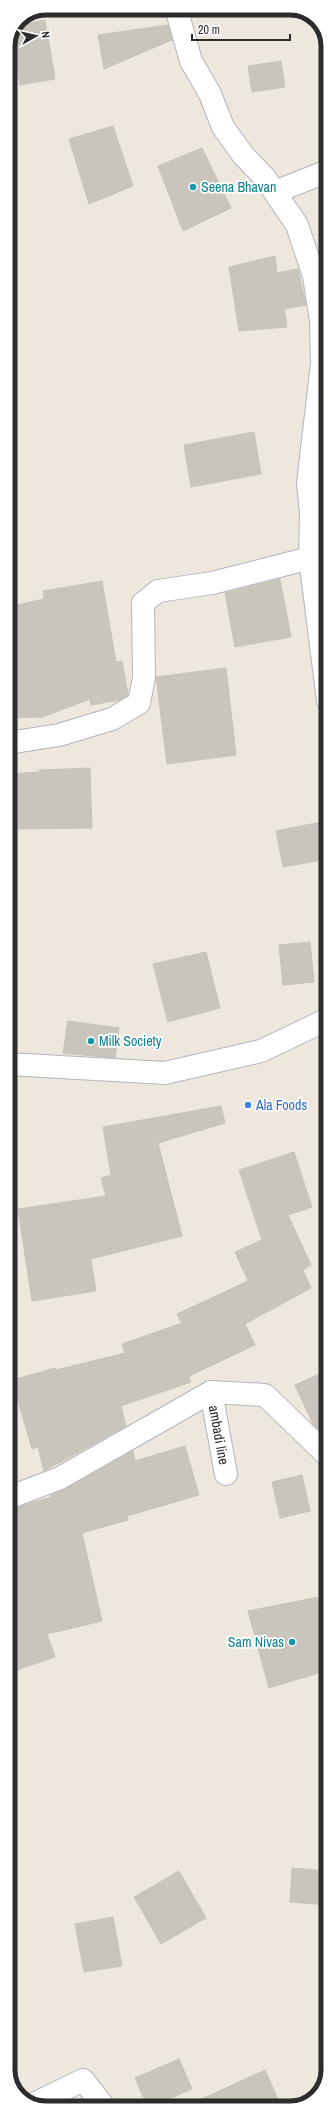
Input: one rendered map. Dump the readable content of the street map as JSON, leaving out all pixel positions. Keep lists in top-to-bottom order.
{
  "streets": {
    "street": ["ambadi line"]
  },
  "places": [
    "Seena Bhavan",
    "Milk Society",
    "Ala Foods",
    "Sam Nivas"
  ],
  "scale_bar": "20 m",
  "north": "right"
}
